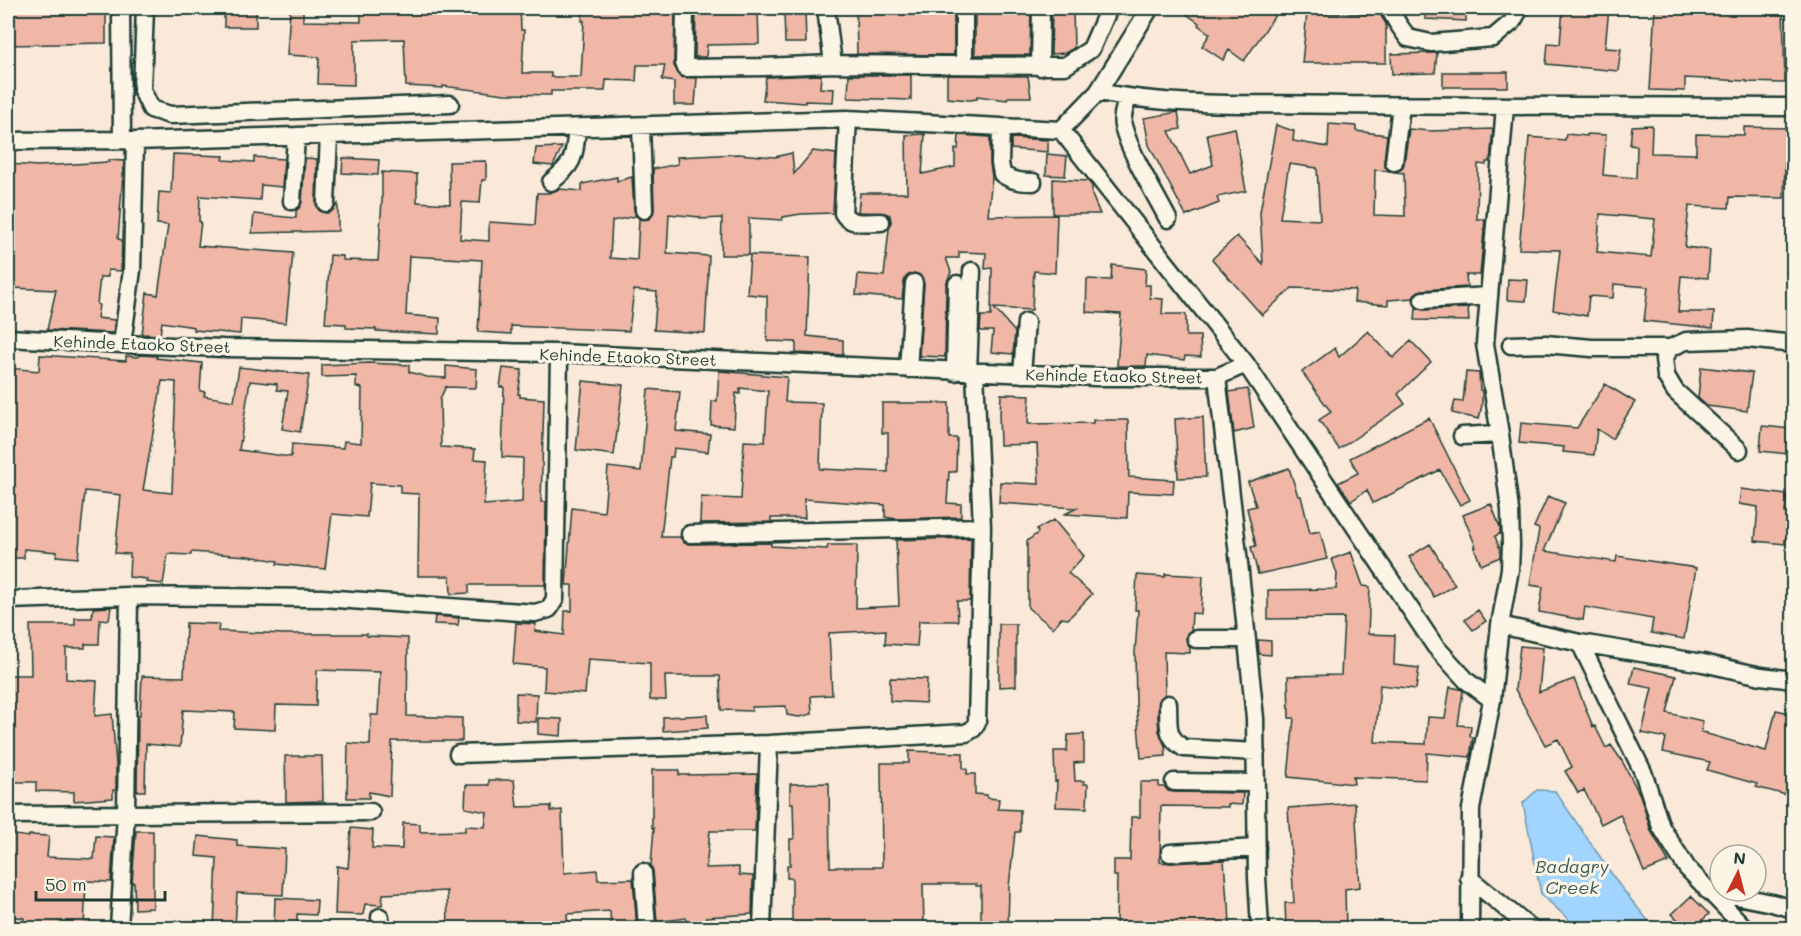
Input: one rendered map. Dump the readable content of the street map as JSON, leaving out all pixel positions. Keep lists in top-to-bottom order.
{
  "streets": {
    "street": ["Kehinde Etaoko Street"]
  },
  "water": ["Badagry Creek"],
  "scale_bar": "50 m",
  "north": "top"
}
